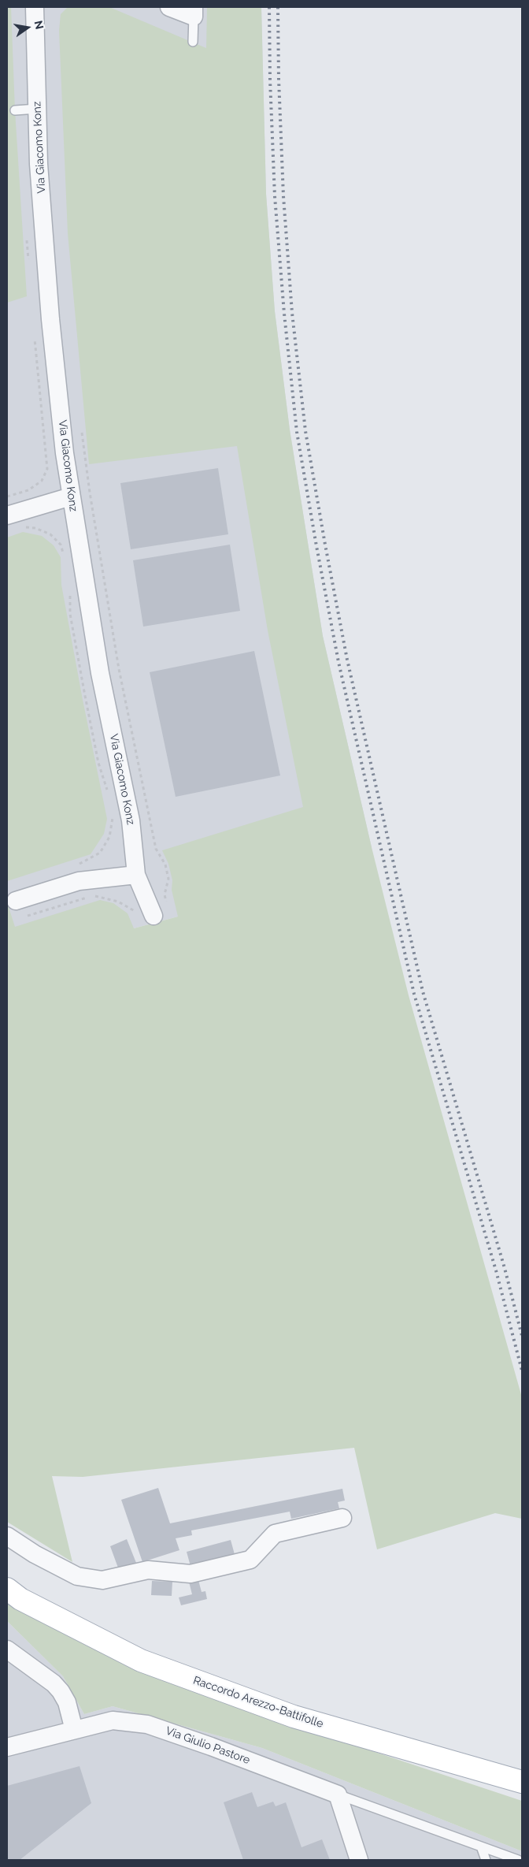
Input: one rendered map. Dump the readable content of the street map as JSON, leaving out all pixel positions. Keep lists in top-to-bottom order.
{
  "streets": {
    "main road": ["Raccordo Arezzo-Battifolle"],
    "street": ["Via Giacomo Konz", "Via Giulio Pastore"]
  },
  "north": "right"
}
